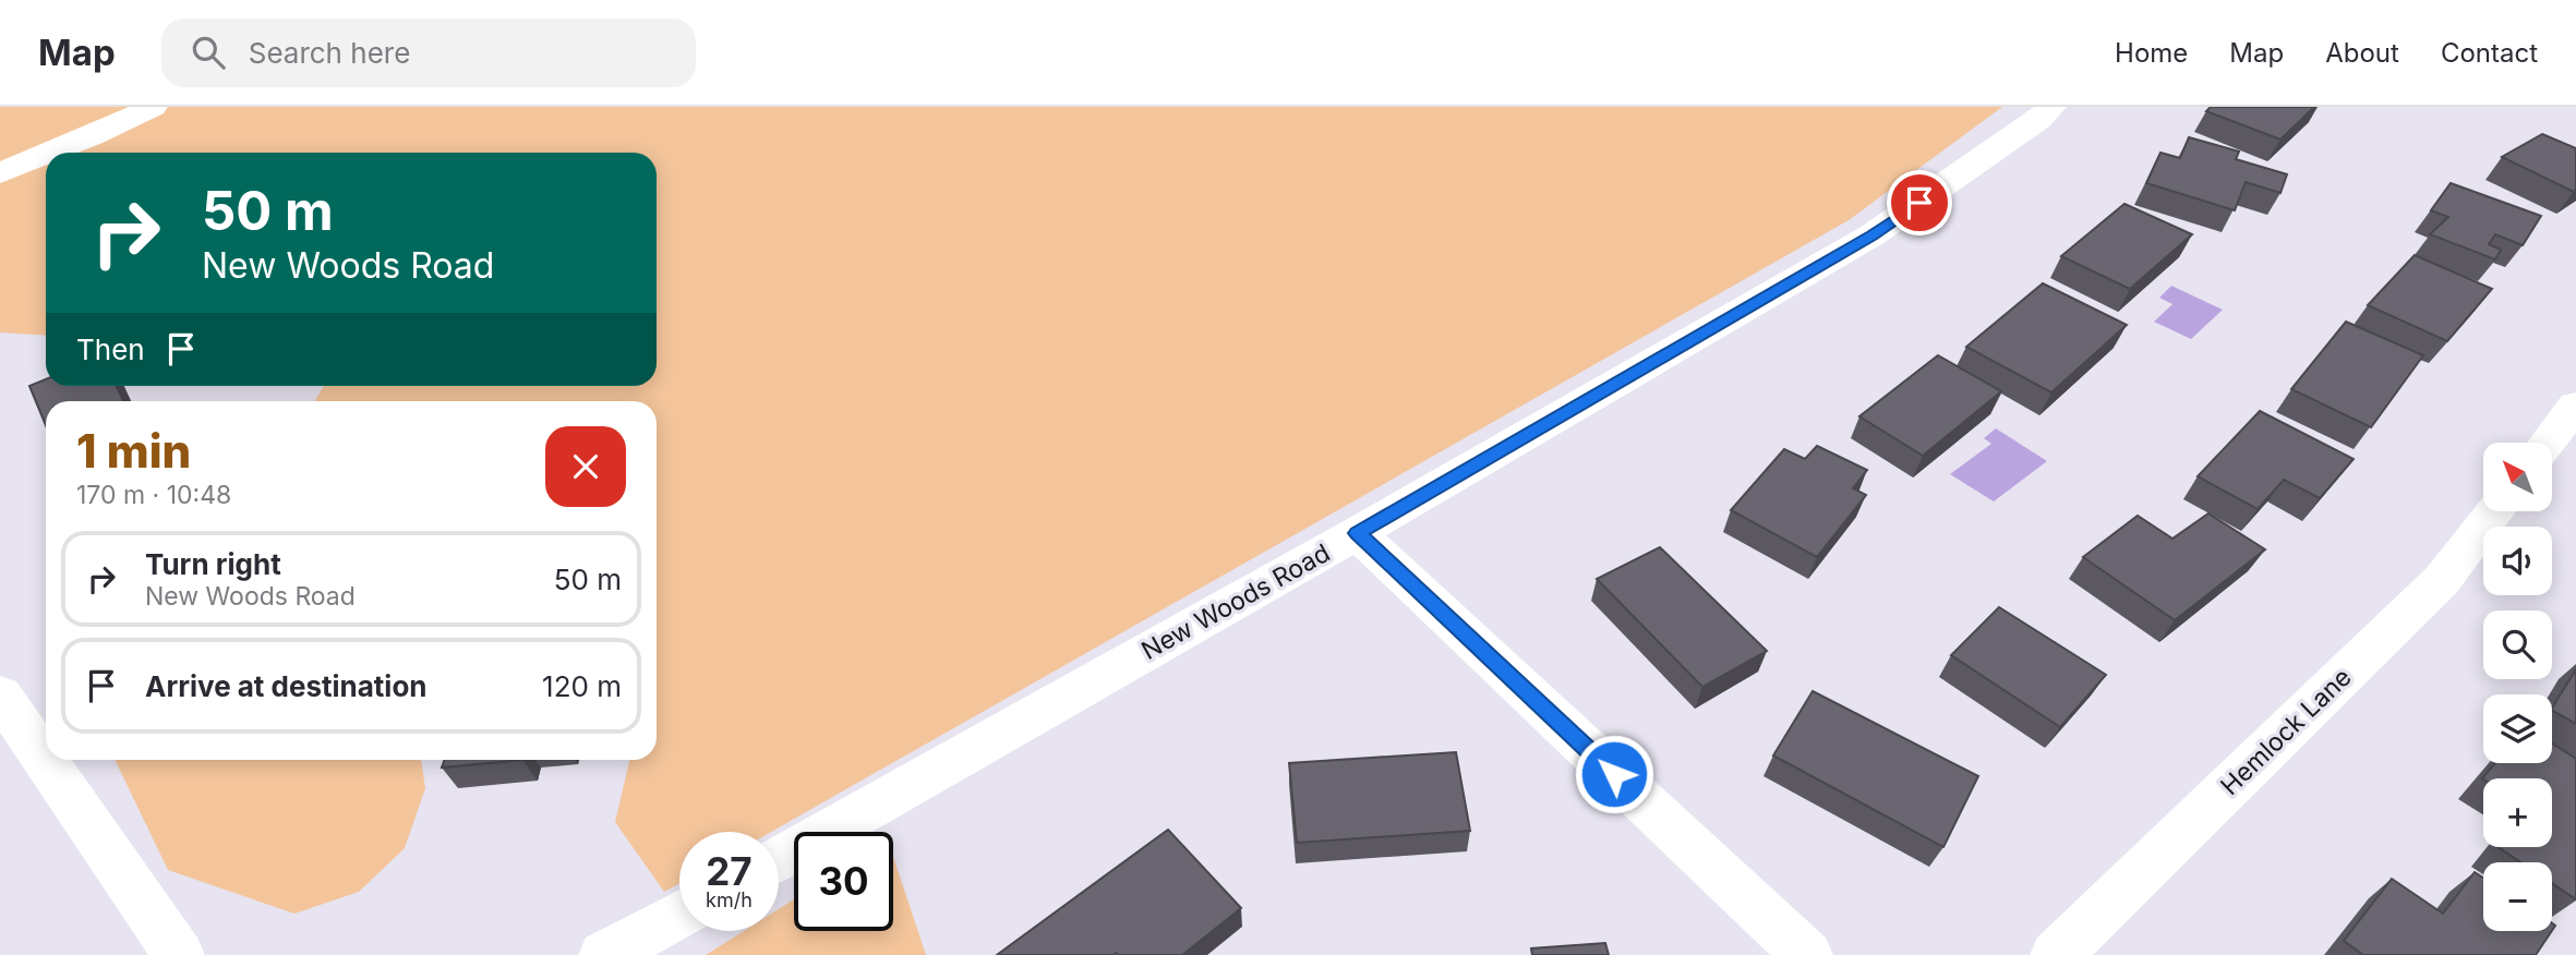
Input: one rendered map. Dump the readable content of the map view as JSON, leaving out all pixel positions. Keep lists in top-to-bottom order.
{
  "streets": {
    "street": ["New Woods Road", "Hemlock Lane"]
  },
  "north": "top left",
  "page": {
    "header": "Map",
    "search": "Search here",
    "nav": [
      "Home",
      "Map",
      "About",
      "Contact"
    ],
    "turn": ["50 m", "New Woods Road"],
    "then": "Then",
    "heading": ["1 min", "170 m · 10:48"],
    "map_buttons": ["+", "−"],
    "list": [
      {
        "name": "Turn right",
        "note": "New Woods Road",
        "value": "50 m"
      },
      {
        "name": "Arrive at destination",
        "value": "120 m"
      }
    ],
    "speed": "27 km/h",
    "limit": "30"
  }
}
